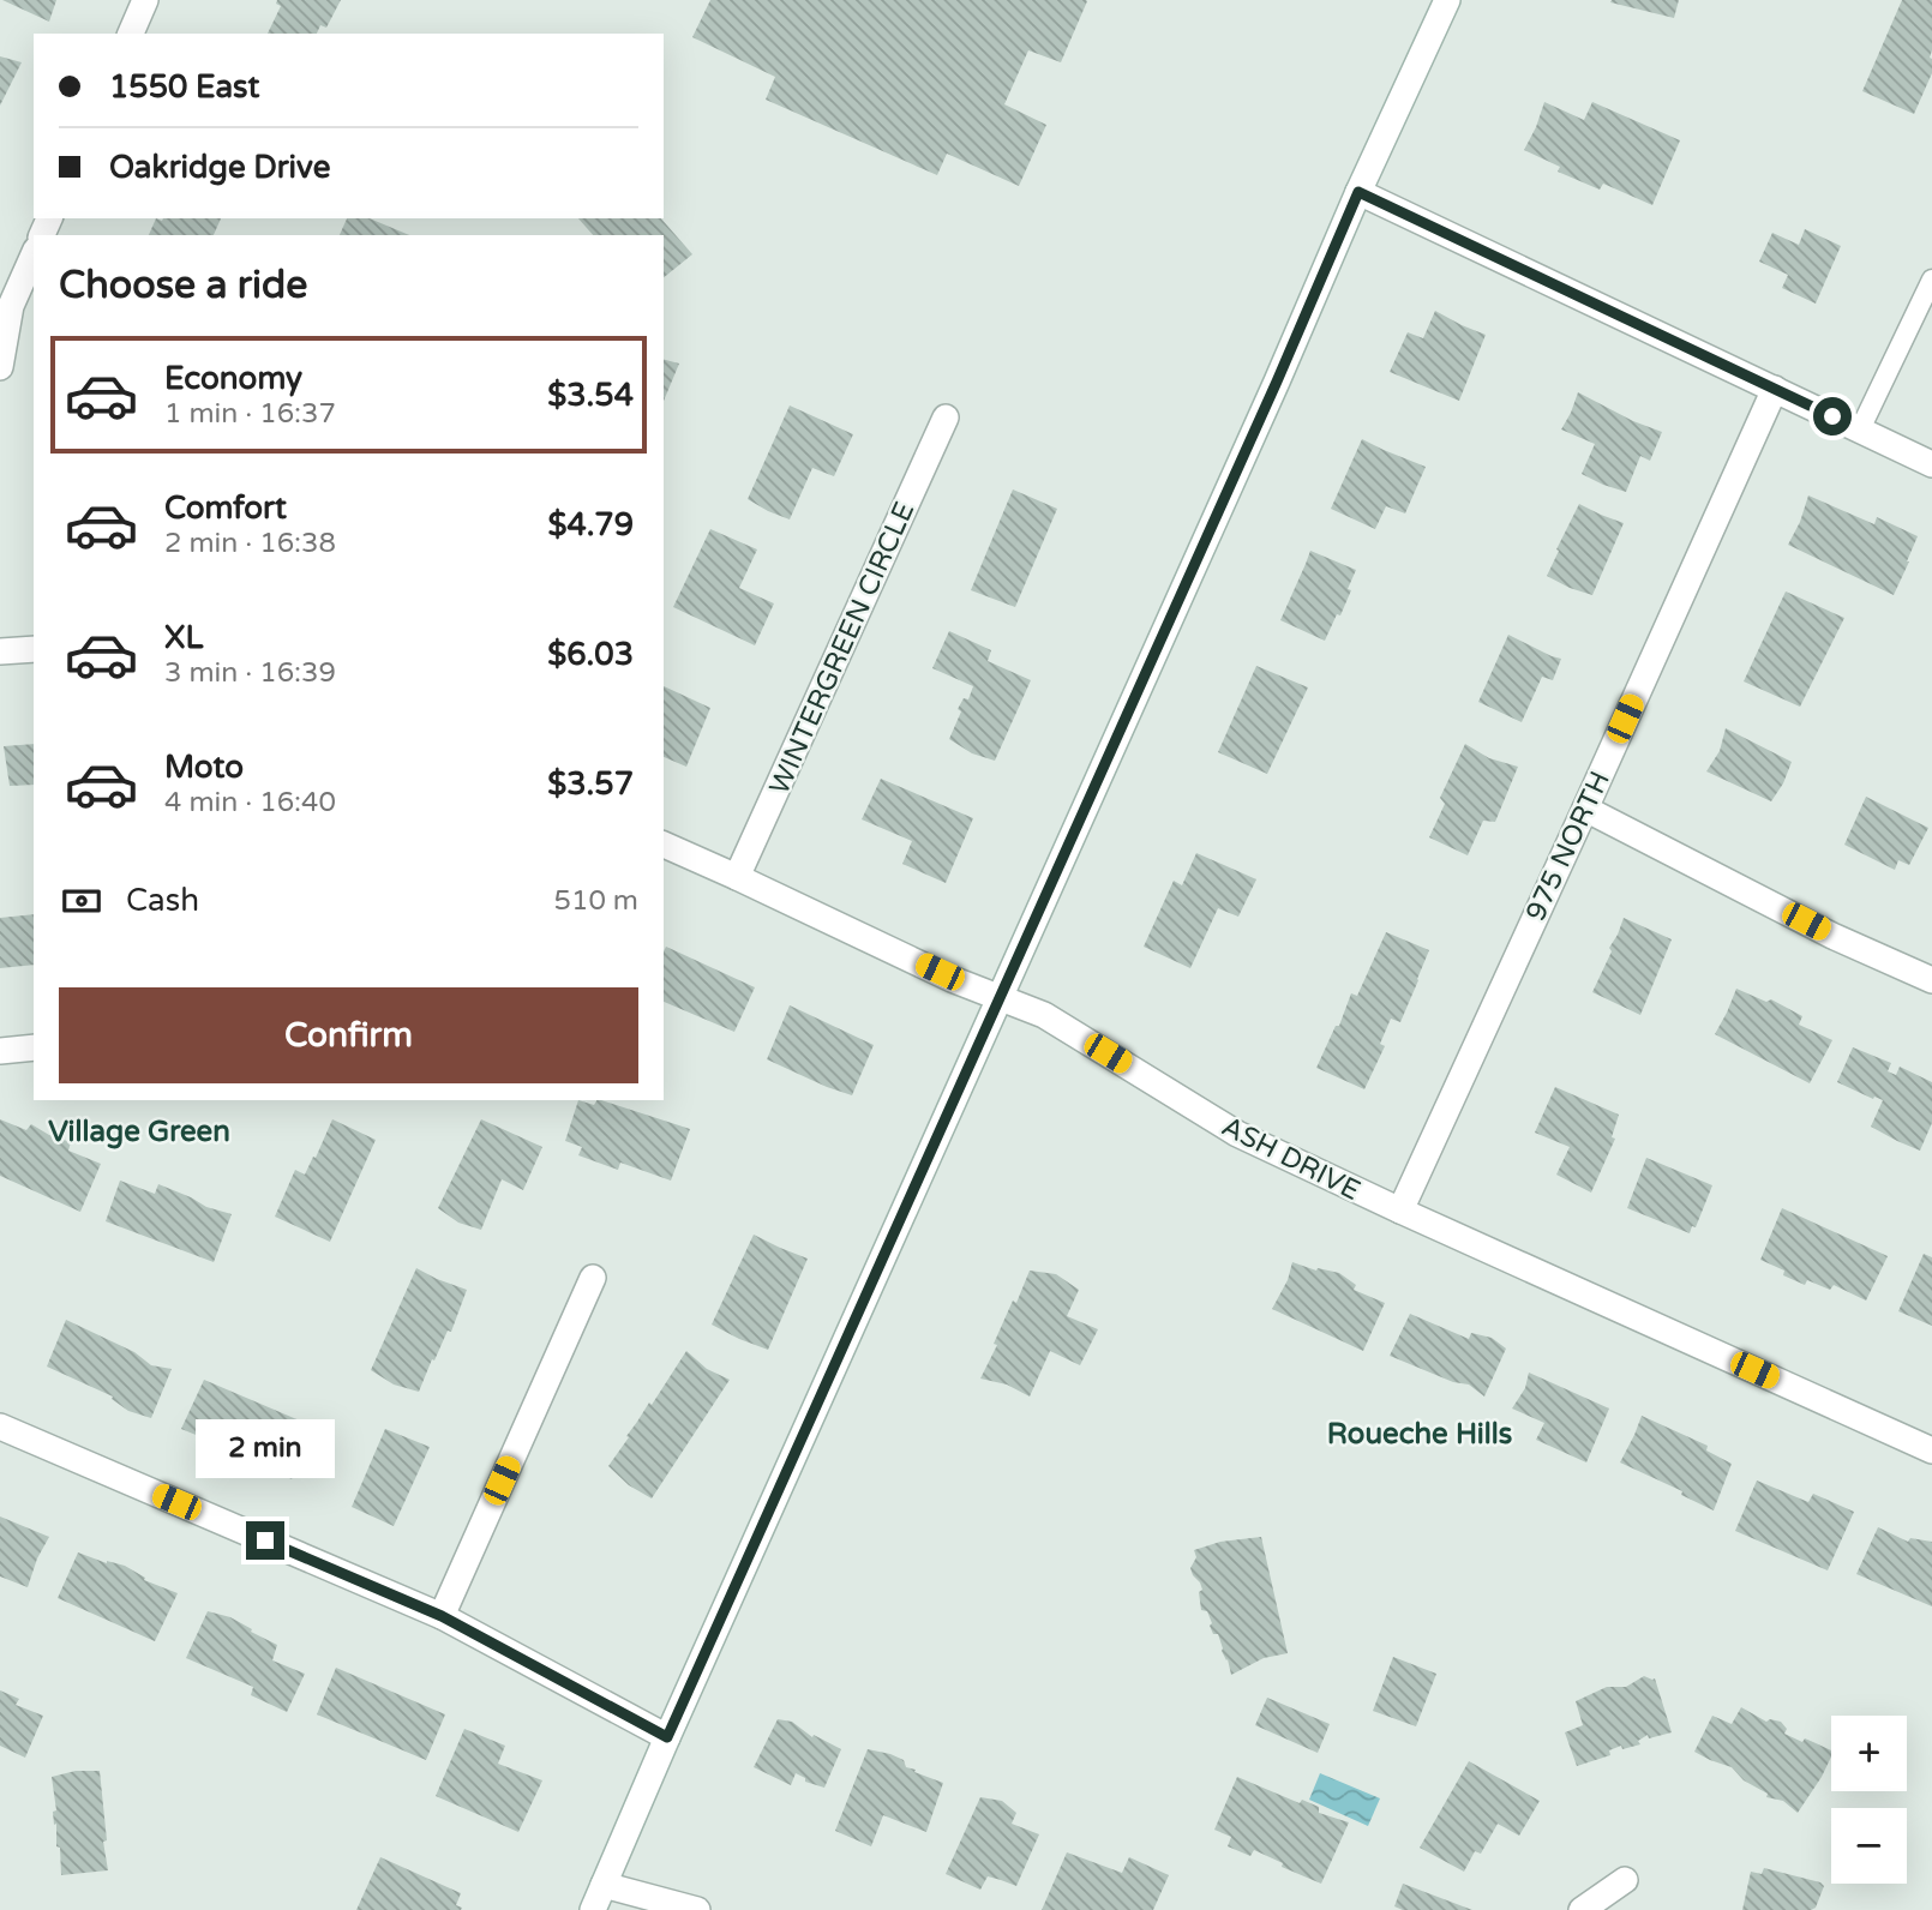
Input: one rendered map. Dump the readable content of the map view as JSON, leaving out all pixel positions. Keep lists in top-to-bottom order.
{
  "streets": {
    "street": ["WINTERGREEN CIRCLE", "975 NORTH", "ASH DRIVE"]
  },
  "crossings": [
    ["WINTERGREEN CIRCLE", "ASH DRIVE"],
    ["975 NORTH", "ASH DRIVE"]
  ],
  "districts": ["Village Green", "Roueche Hills"],
  "page": {
    "banner": ["1550 East", "Oakridge Drive"],
    "heading": "Choose a ride",
    "list": [
      {
        "name": "Economy",
        "note": "1 min · 16:37",
        "value": "$3.54"
      },
      {
        "name": "Comfort",
        "note": "2 min · 16:38",
        "value": "$4.79"
      },
      {
        "name": "XL",
        "note": "3 min · 16:39",
        "value": "$6.03"
      },
      {
        "name": "Moto",
        "note": "4 min · 16:40",
        "value": "$3.57"
      }
    ],
    "pay": ["Cash", "510 m"],
    "buttons": "Confirm",
    "bubble": "2 min",
    "map_buttons": ["+", "−"]
  }
}
